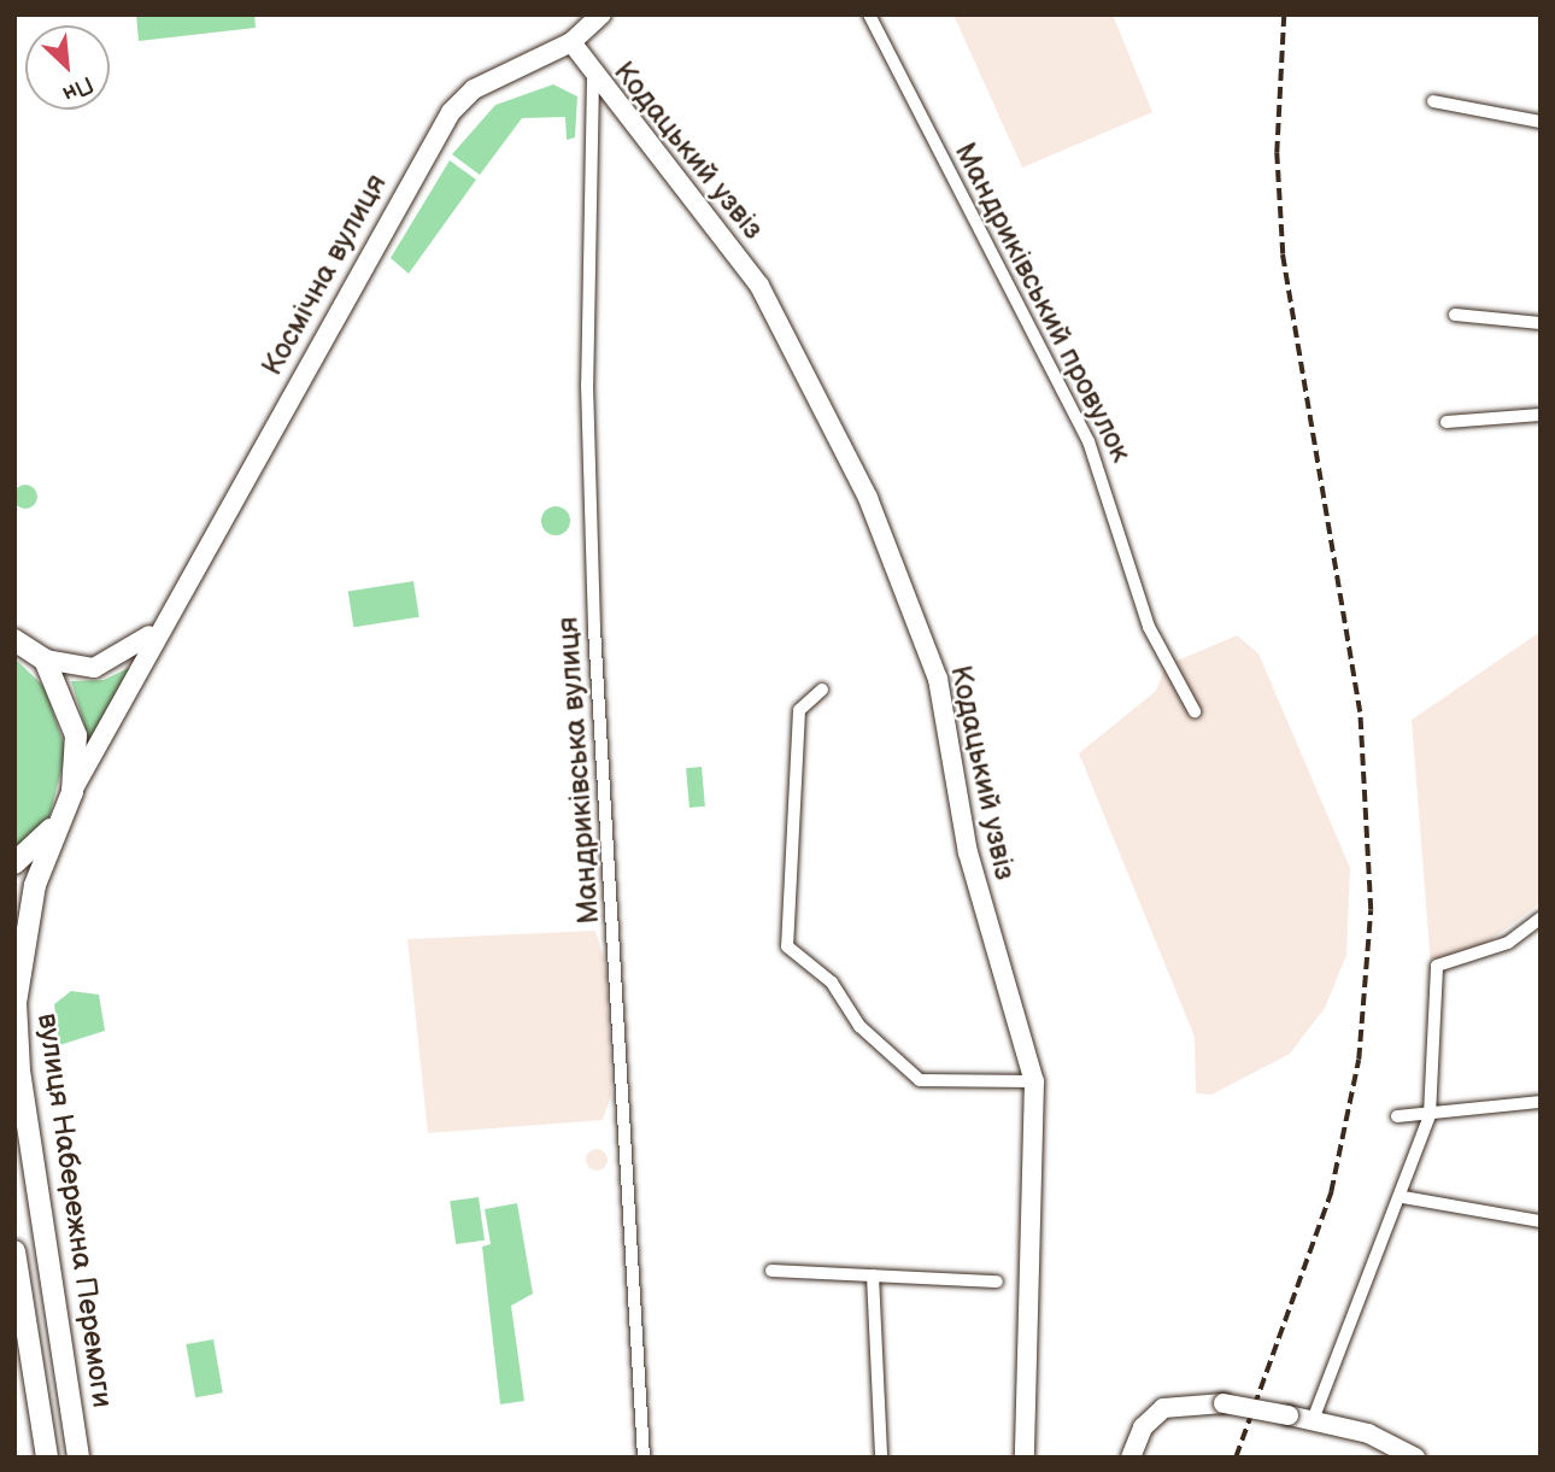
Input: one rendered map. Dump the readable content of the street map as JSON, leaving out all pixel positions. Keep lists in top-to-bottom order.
{
  "streets": {
    "main road": ["вулиця Набережна Перемоги"],
    "street": [
      "Кодацький узвіз",
      "Космічна вулиця",
      "Мандриківський провулок",
      "Мандриківська вулиця"
    ]
  },
  "crossings": [
    ["Кодацький узвіз", "Космічна вулиця"],
    ["Кодацький узвіз", "Мандриківська вулиця"],
    ["Космічна вулиця", "вулиця Набережна Перемоги"]
  ],
  "north": "bottom right"
}
